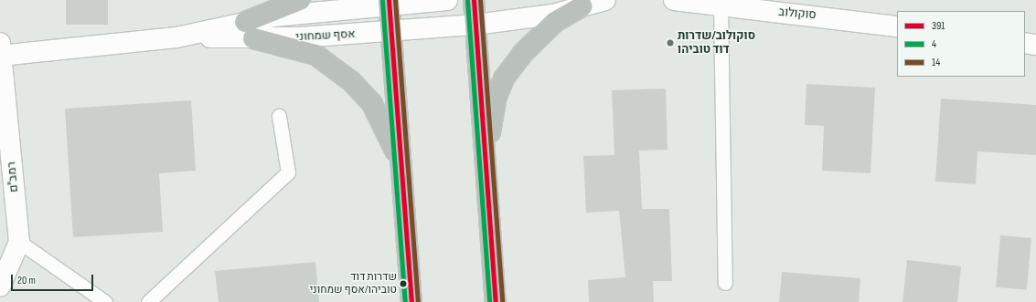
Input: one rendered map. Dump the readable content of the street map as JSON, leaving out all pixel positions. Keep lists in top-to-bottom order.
{
  "streets": {
    "street": ["סוקולוב", "אסף שמחוני", "רמב\"ם"]
  },
  "crossings": [
    ["אסף שמחוני", "רמב\"ם"]
  ],
  "places": ["סוקולוב/שדרות דוד טוביהו", "שדרות דוד טוביהו/אסף שמחוני"],
  "lines": ["transit line 391", "transit line 14", "transit line 4"],
  "legend": ["391", "4", "14"],
  "scale_bar": "20 m"
}
